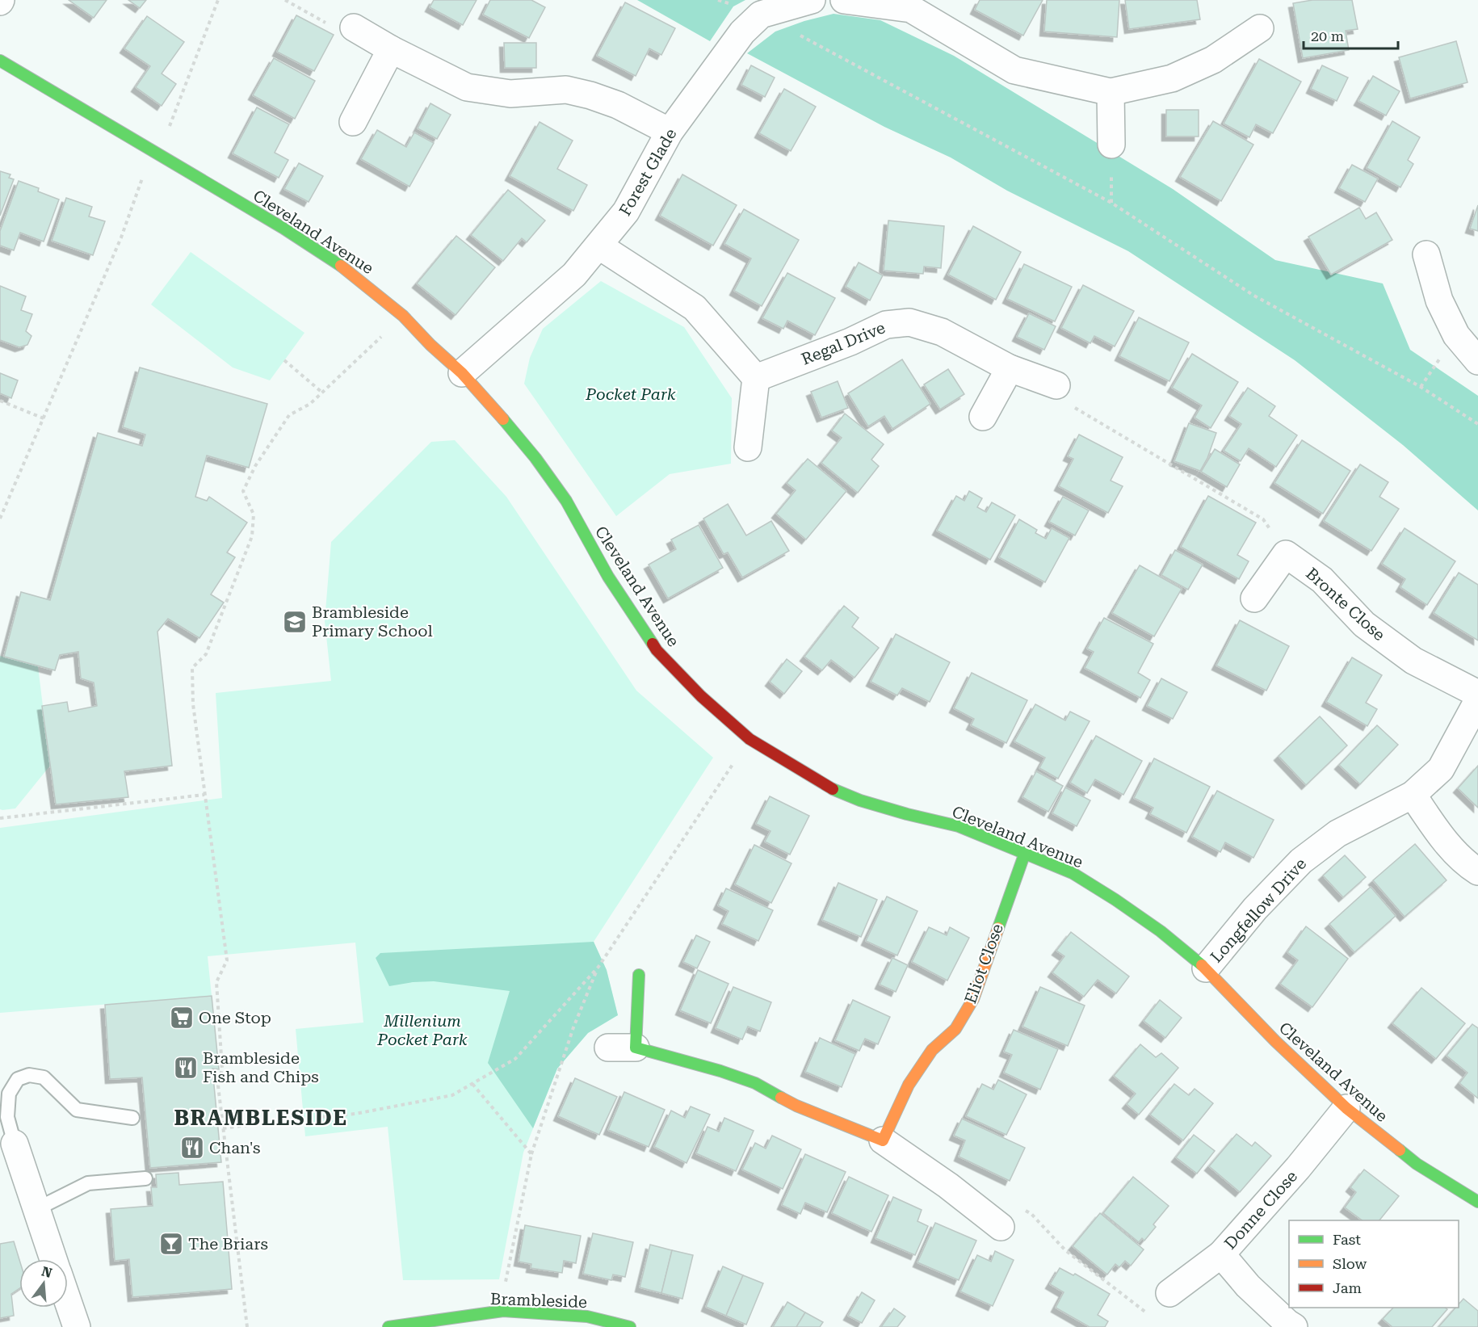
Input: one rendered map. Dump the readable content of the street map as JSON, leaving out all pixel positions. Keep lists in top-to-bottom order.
{
  "streets": {
    "street": [
      "Forest Glade",
      "Cleveland Avenue",
      "Regal Drive",
      "Bronte Close",
      "Longfellow Drive",
      "Eliot Close",
      "Donne Close",
      "Brambleside"
    ]
  },
  "crossings": [
    ["Forest Glade", "Cleveland Avenue"],
    ["Cleveland Avenue", "Longfellow Drive"],
    ["Cleveland Avenue", "Eliot Close"],
    ["Cleveland Avenue", "Donne Close"]
  ],
  "districts": ["BRAMBLESIDE"],
  "parks": ["Pocket Park", "Millenium Pocket Park"],
  "places": {
    "school or university": ["Brambleside Primary School"],
    "supermarket": ["One Stop"],
    "restaurant": ["Brambleside Fish and Chips", "Chan's"],
    "bar": ["The Briars"]
  },
  "legend": ["Fast", "Slow", "Jam"],
  "scale_bar": "20 m",
  "north": "top"
}
